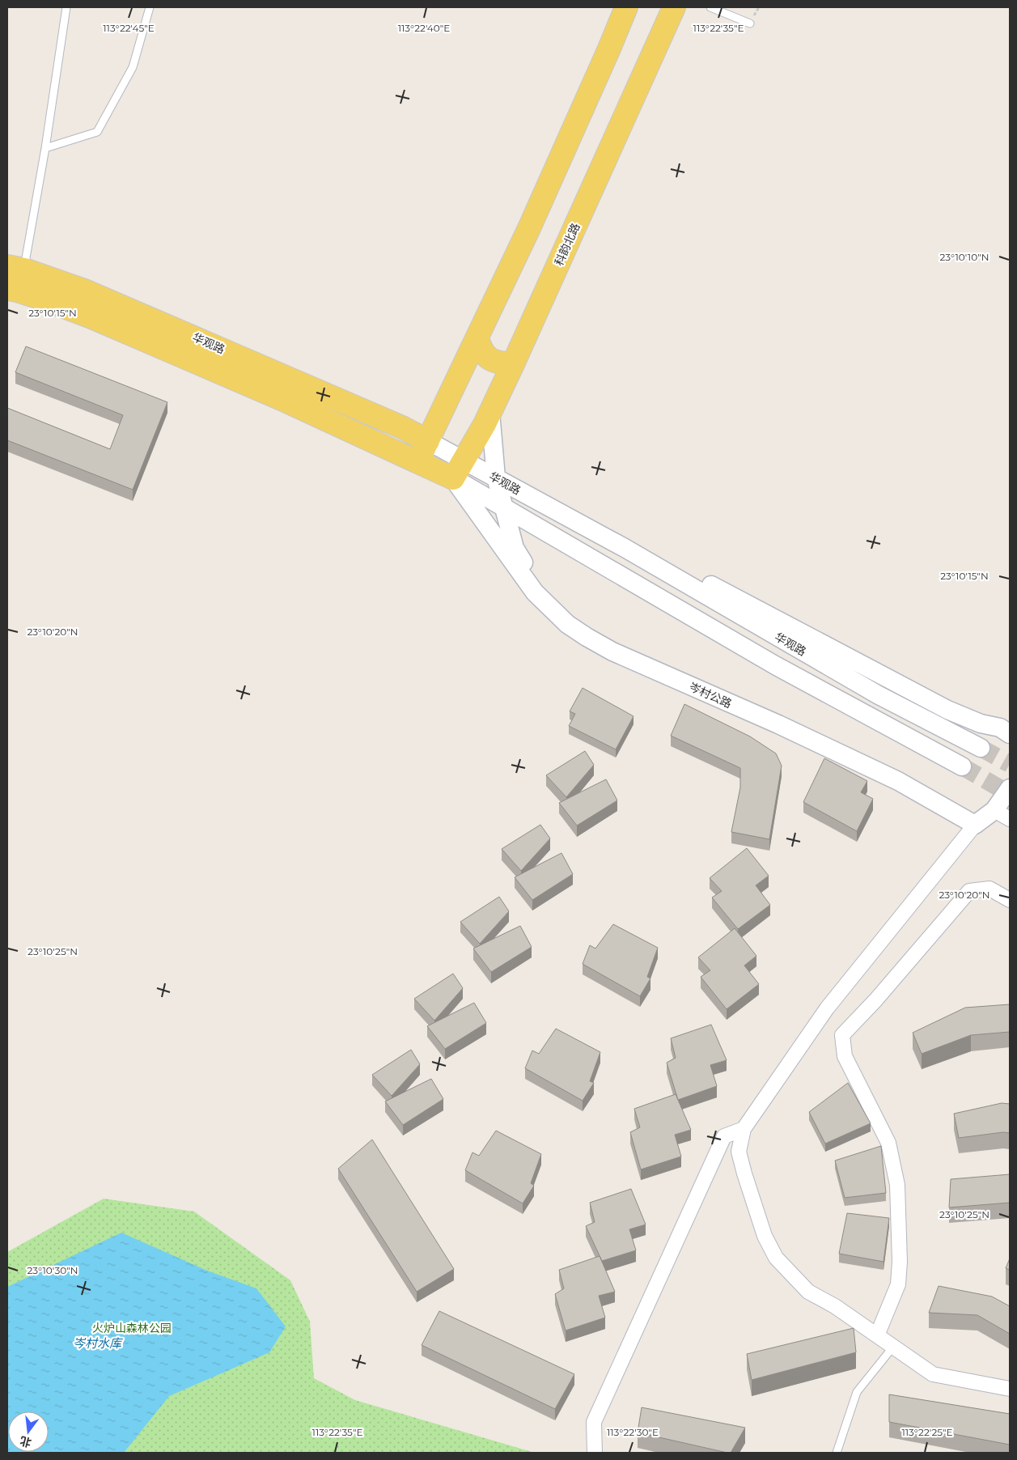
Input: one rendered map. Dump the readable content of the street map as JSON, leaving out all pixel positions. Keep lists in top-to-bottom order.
{
  "streets": {
    "main road": ["科韵北路", "华观路"],
    "street": ["岑村公路"]
  },
  "crossings": [
    ["科韵北路", "华观路"],
    ["科韵北路", "岑村公路"],
    ["华观路", "岑村公路"]
  ],
  "water": ["岑村水库"],
  "parks": ["火炉山森林公园"],
  "north": "bottom",
  "coordinates": [
    "113°22'45\"E",
    "113°22'40\"E",
    "113°22'35\"E",
    "23°10'10\"N",
    "23°10'15\"N",
    "23°10'20\"N",
    "23°10'25\"N",
    "23°10'30\"N",
    "113°22'30\"E",
    "113°22'25\"E"
  ]
}
